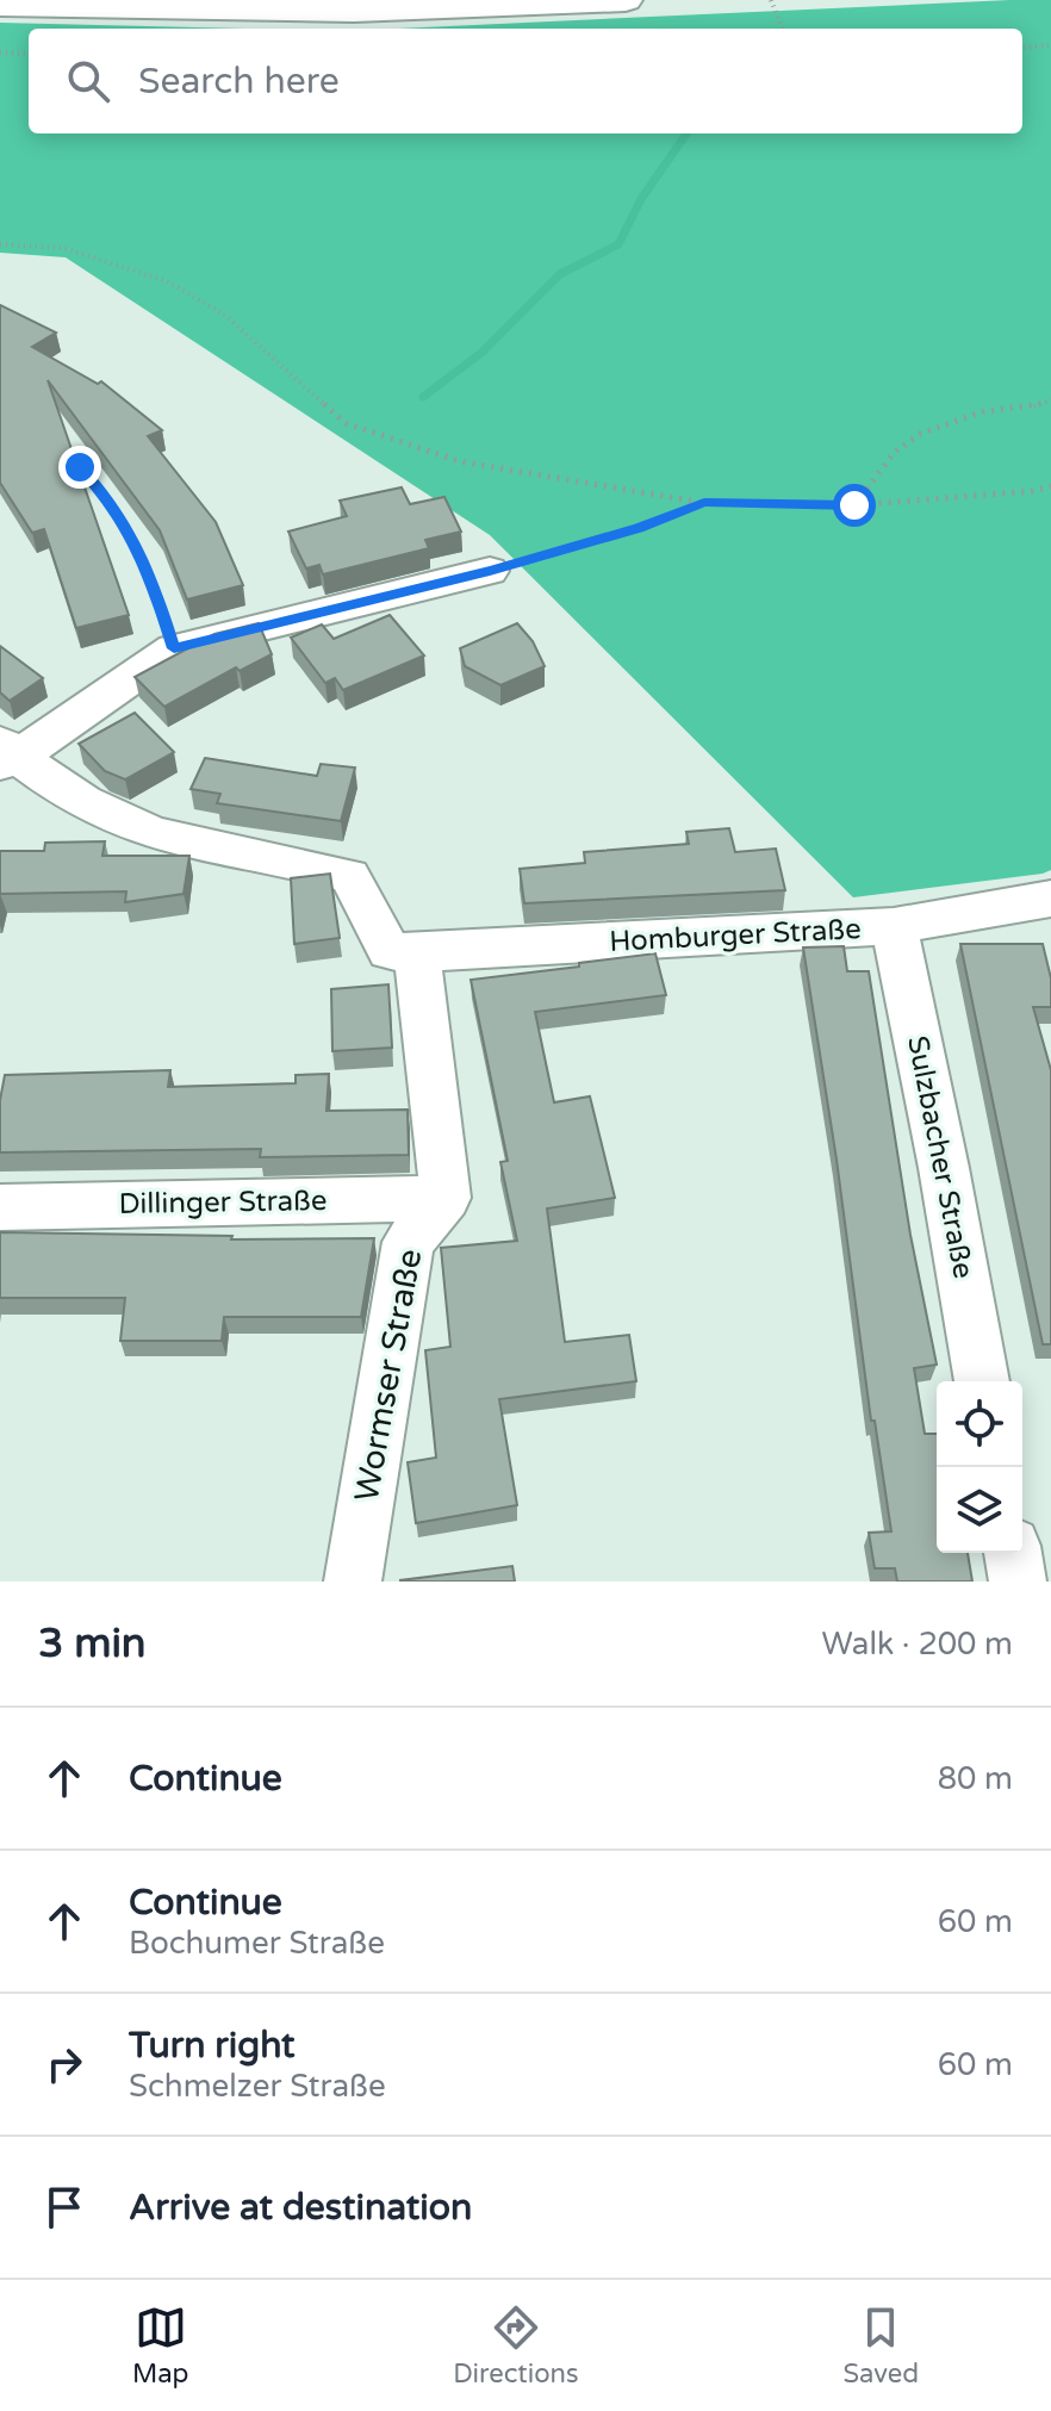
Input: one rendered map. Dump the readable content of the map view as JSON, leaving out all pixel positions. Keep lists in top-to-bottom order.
{
  "streets": {
    "street": [
      "Homburger Straße",
      "Sulzbacher Straße",
      "Dillinger Straße",
      "Wormser Straße"
    ]
  },
  "crossings": [
    ["Homburger Straße", "Sulzbacher Straße"],
    ["Dillinger Straße", "Wormser Straße"]
  ],
  "page": {
    "search": "Search here",
    "heading": ["3 min", "Walk · 200 m"],
    "list": [
      ["Continue", "80 m"],
      ["Continue", "Bochumer Straße", "60 m"],
      ["Turn right", "Schmelzer Straße", "60 m"],
      "Arrive at destination"
    ],
    "nav": ["Map", "Directions", "Saved"]
  }
}
